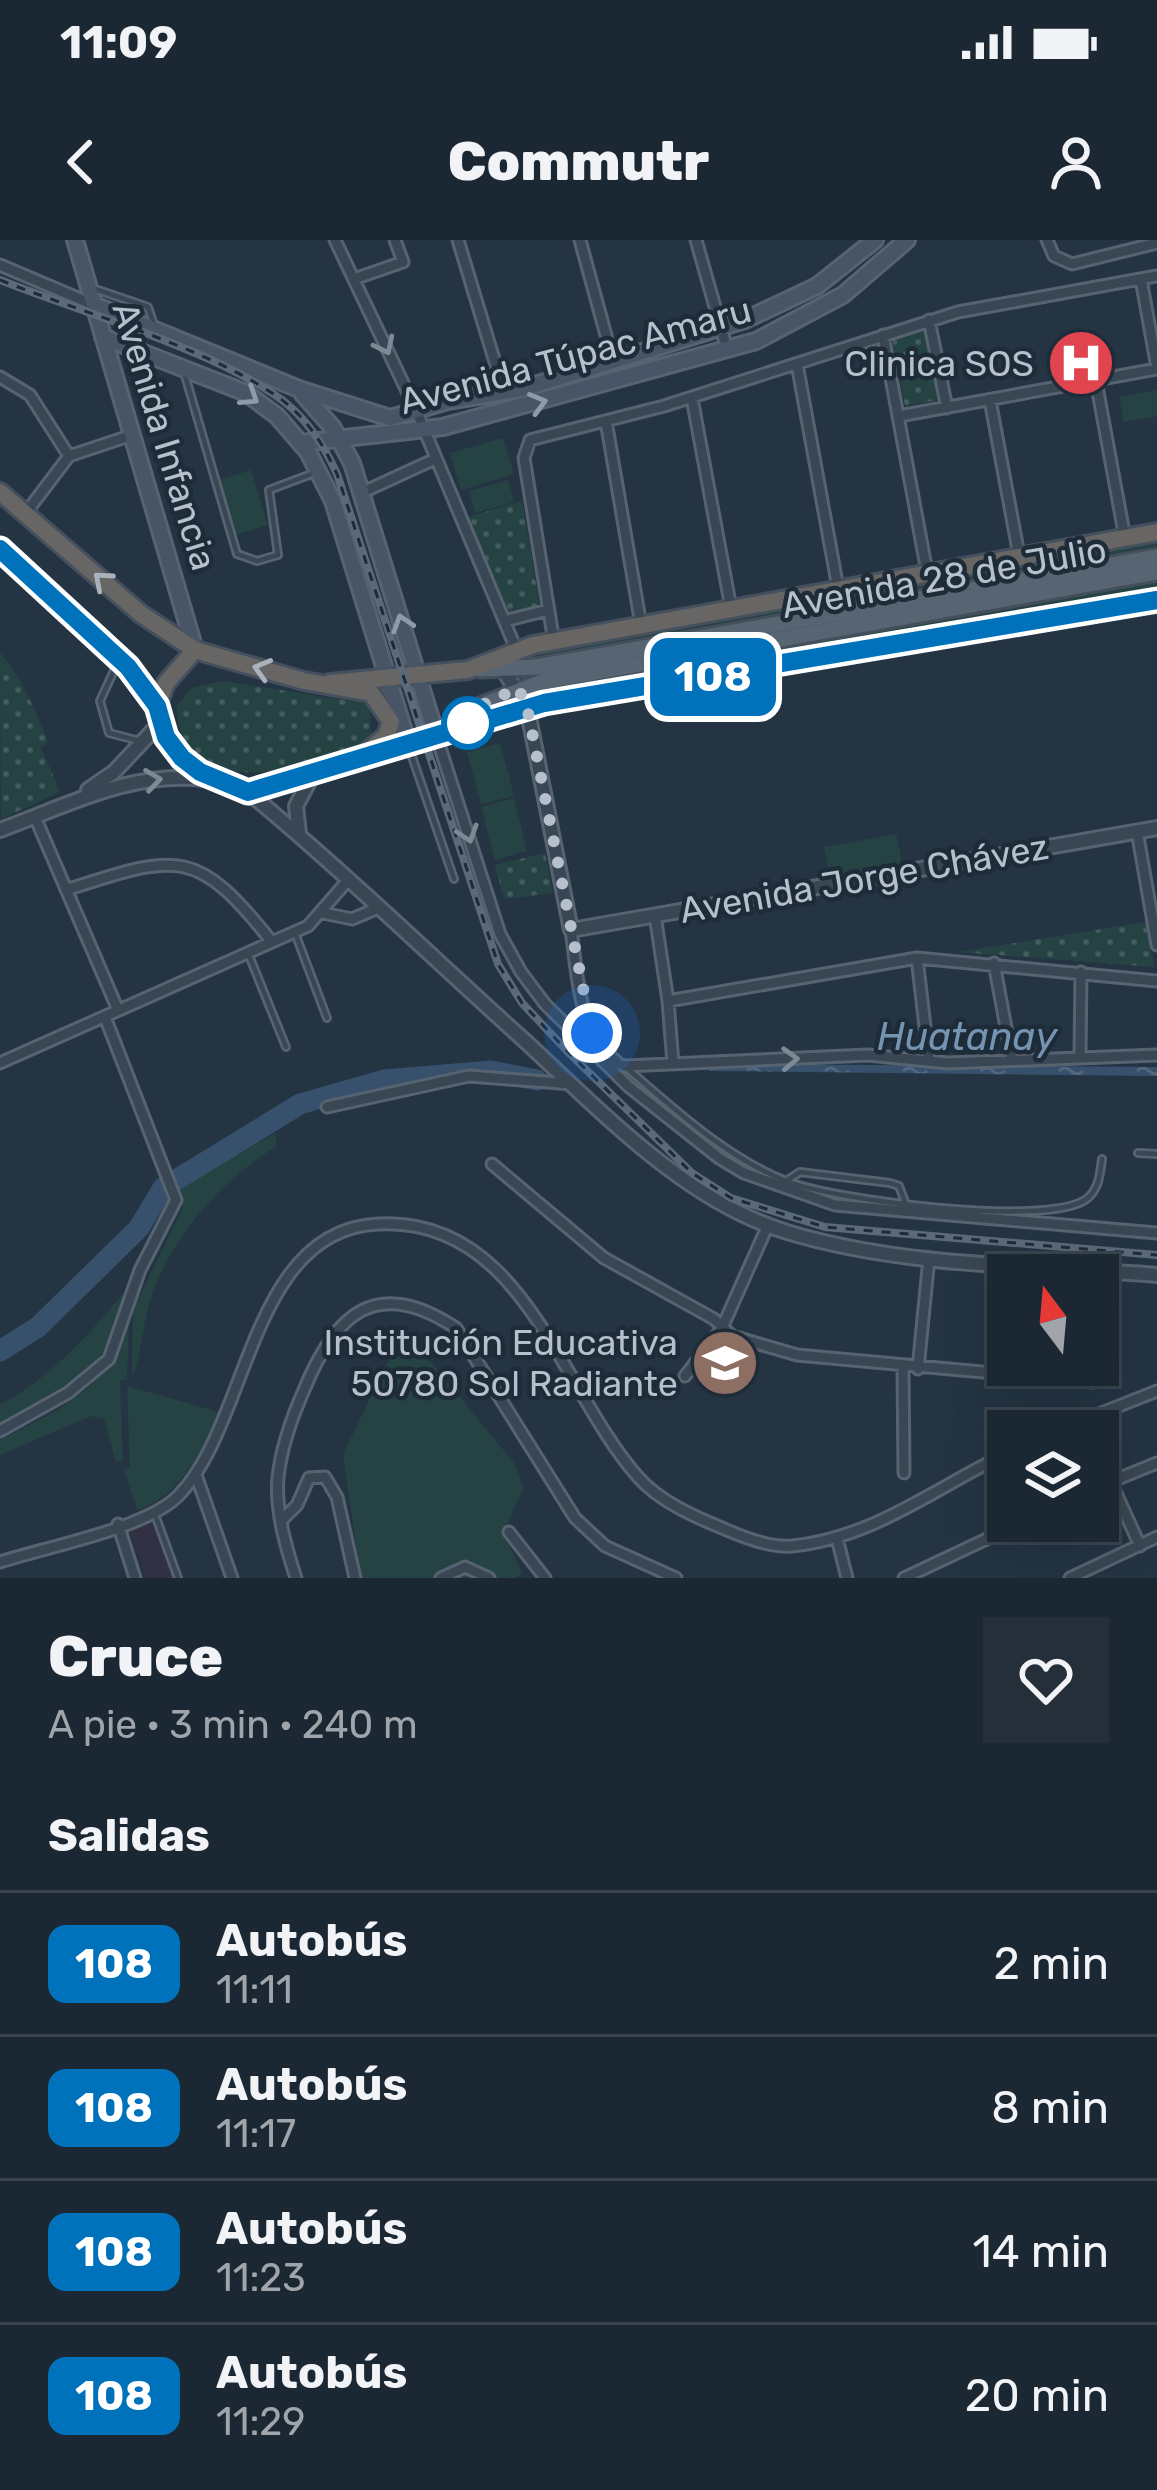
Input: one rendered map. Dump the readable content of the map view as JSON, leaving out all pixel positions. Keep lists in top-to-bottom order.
{
  "streets": {
    "highway": ["Avenida 28 de Julio"],
    "main road": ["Avenida Túpac Amaru", "Avenida Infancia"],
    "street": ["Avenida Jorge Chávez"]
  },
  "crossings": [
    ["Avenida Túpac Amaru", "Avenida Infancia"]
  ],
  "water": ["Huatanay"],
  "places": {
    "hospital": ["Clinica SOS"],
    "school or university": ["Institución Educativa 50780 Sol Radiante"]
  },
  "lines": ["bus line 108"],
  "north": "top",
  "page": {
    "status": "11:09",
    "header": "Commutr",
    "on_map": "108",
    "heading": [
      ["Cruce", "A pie · 3 min · 240 m"],
      "Salidas"
    ],
    "list": [
      {
        "mark": "108",
        "name": "Autobús",
        "note": "11:11",
        "value": "2 min"
      },
      {
        "mark": "108",
        "name": "Autobús",
        "note": "11:17",
        "value": "8 min"
      },
      {
        "mark": "108",
        "name": "Autobús",
        "note": "11:23",
        "value": "14 min"
      },
      {
        "mark": "108",
        "name": "Autobús",
        "note": "11:29",
        "value": "20 min"
      }
    ]
  }
}
